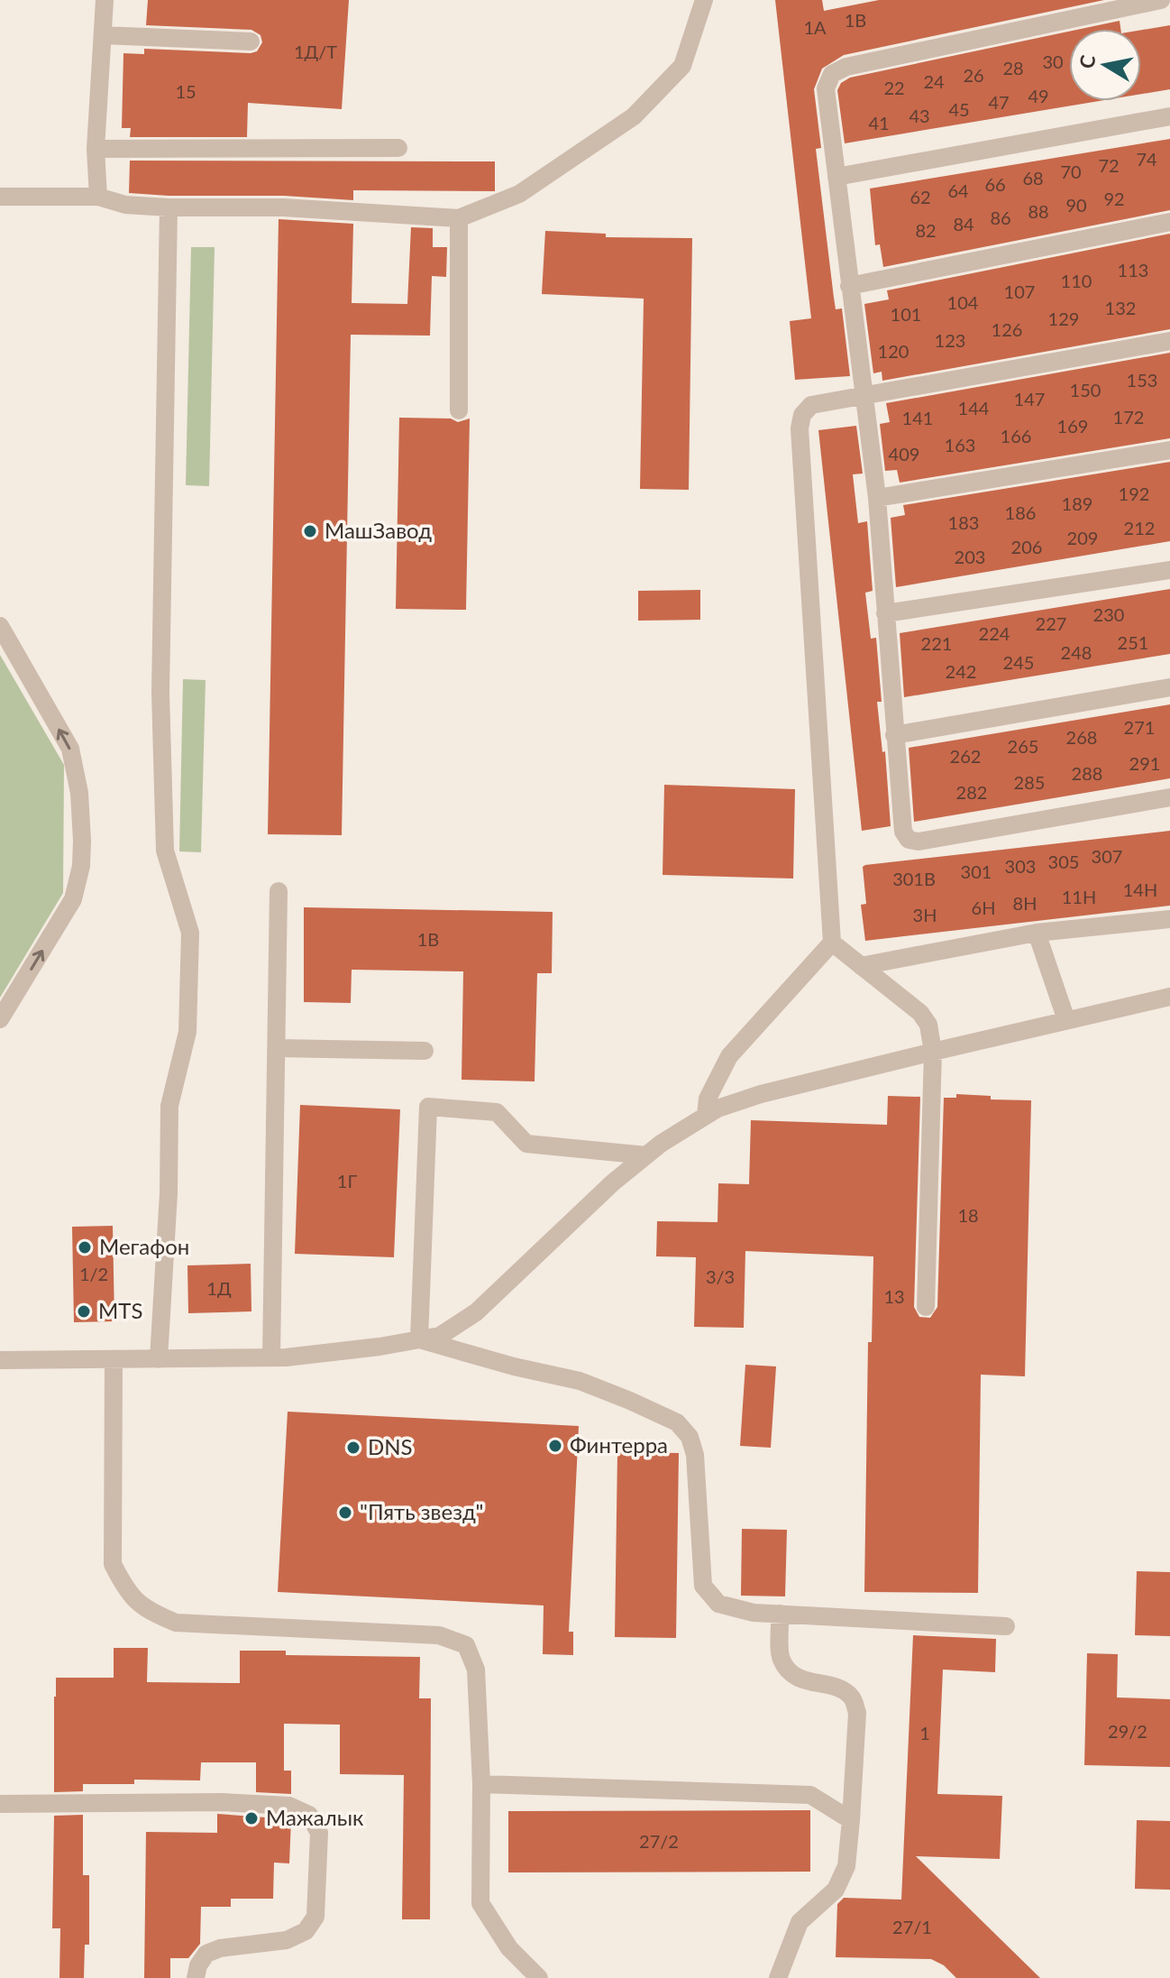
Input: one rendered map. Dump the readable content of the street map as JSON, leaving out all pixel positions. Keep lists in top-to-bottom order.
{
  "places": [
    "МашЗавод",
    "Мегафон",
    "MTS",
    "Финтерра",
    "DNS",
    "\"Пять звезд\"",
    "Мажалык"
  ],
  "house_numbers": [
    "1В",
    "1А",
    "1Д/Т",
    "30",
    "28",
    "26",
    "24",
    "22",
    "15",
    "49",
    "47",
    "45",
    "43",
    "41",
    "74",
    "72",
    "70",
    "68",
    "66",
    "64",
    "62",
    "92",
    "90",
    "88",
    "86",
    "84",
    "82",
    "113",
    "110",
    "107",
    "104",
    "132",
    "101",
    "129",
    "126",
    "123",
    "120",
    "153",
    "150",
    "147",
    "144",
    "172",
    "141",
    "169",
    "166",
    "163",
    "409",
    "192",
    "189",
    "186",
    "183",
    "212",
    "209",
    "206",
    "203",
    "230",
    "227",
    "224",
    "251",
    "221",
    "248",
    "245",
    "242",
    "271",
    "268",
    "265",
    "262",
    "291",
    "288",
    "285",
    "282",
    "307",
    "305",
    "303",
    "301",
    "301В",
    "14Н",
    "11Н",
    "8Н",
    "6Н",
    "3Н",
    "1В",
    "1Г",
    "18",
    "1/2",
    "3/3",
    "1Д",
    "13",
    "29/2",
    "1",
    "27/2",
    "27/1"
  ],
  "north": "left"
}
